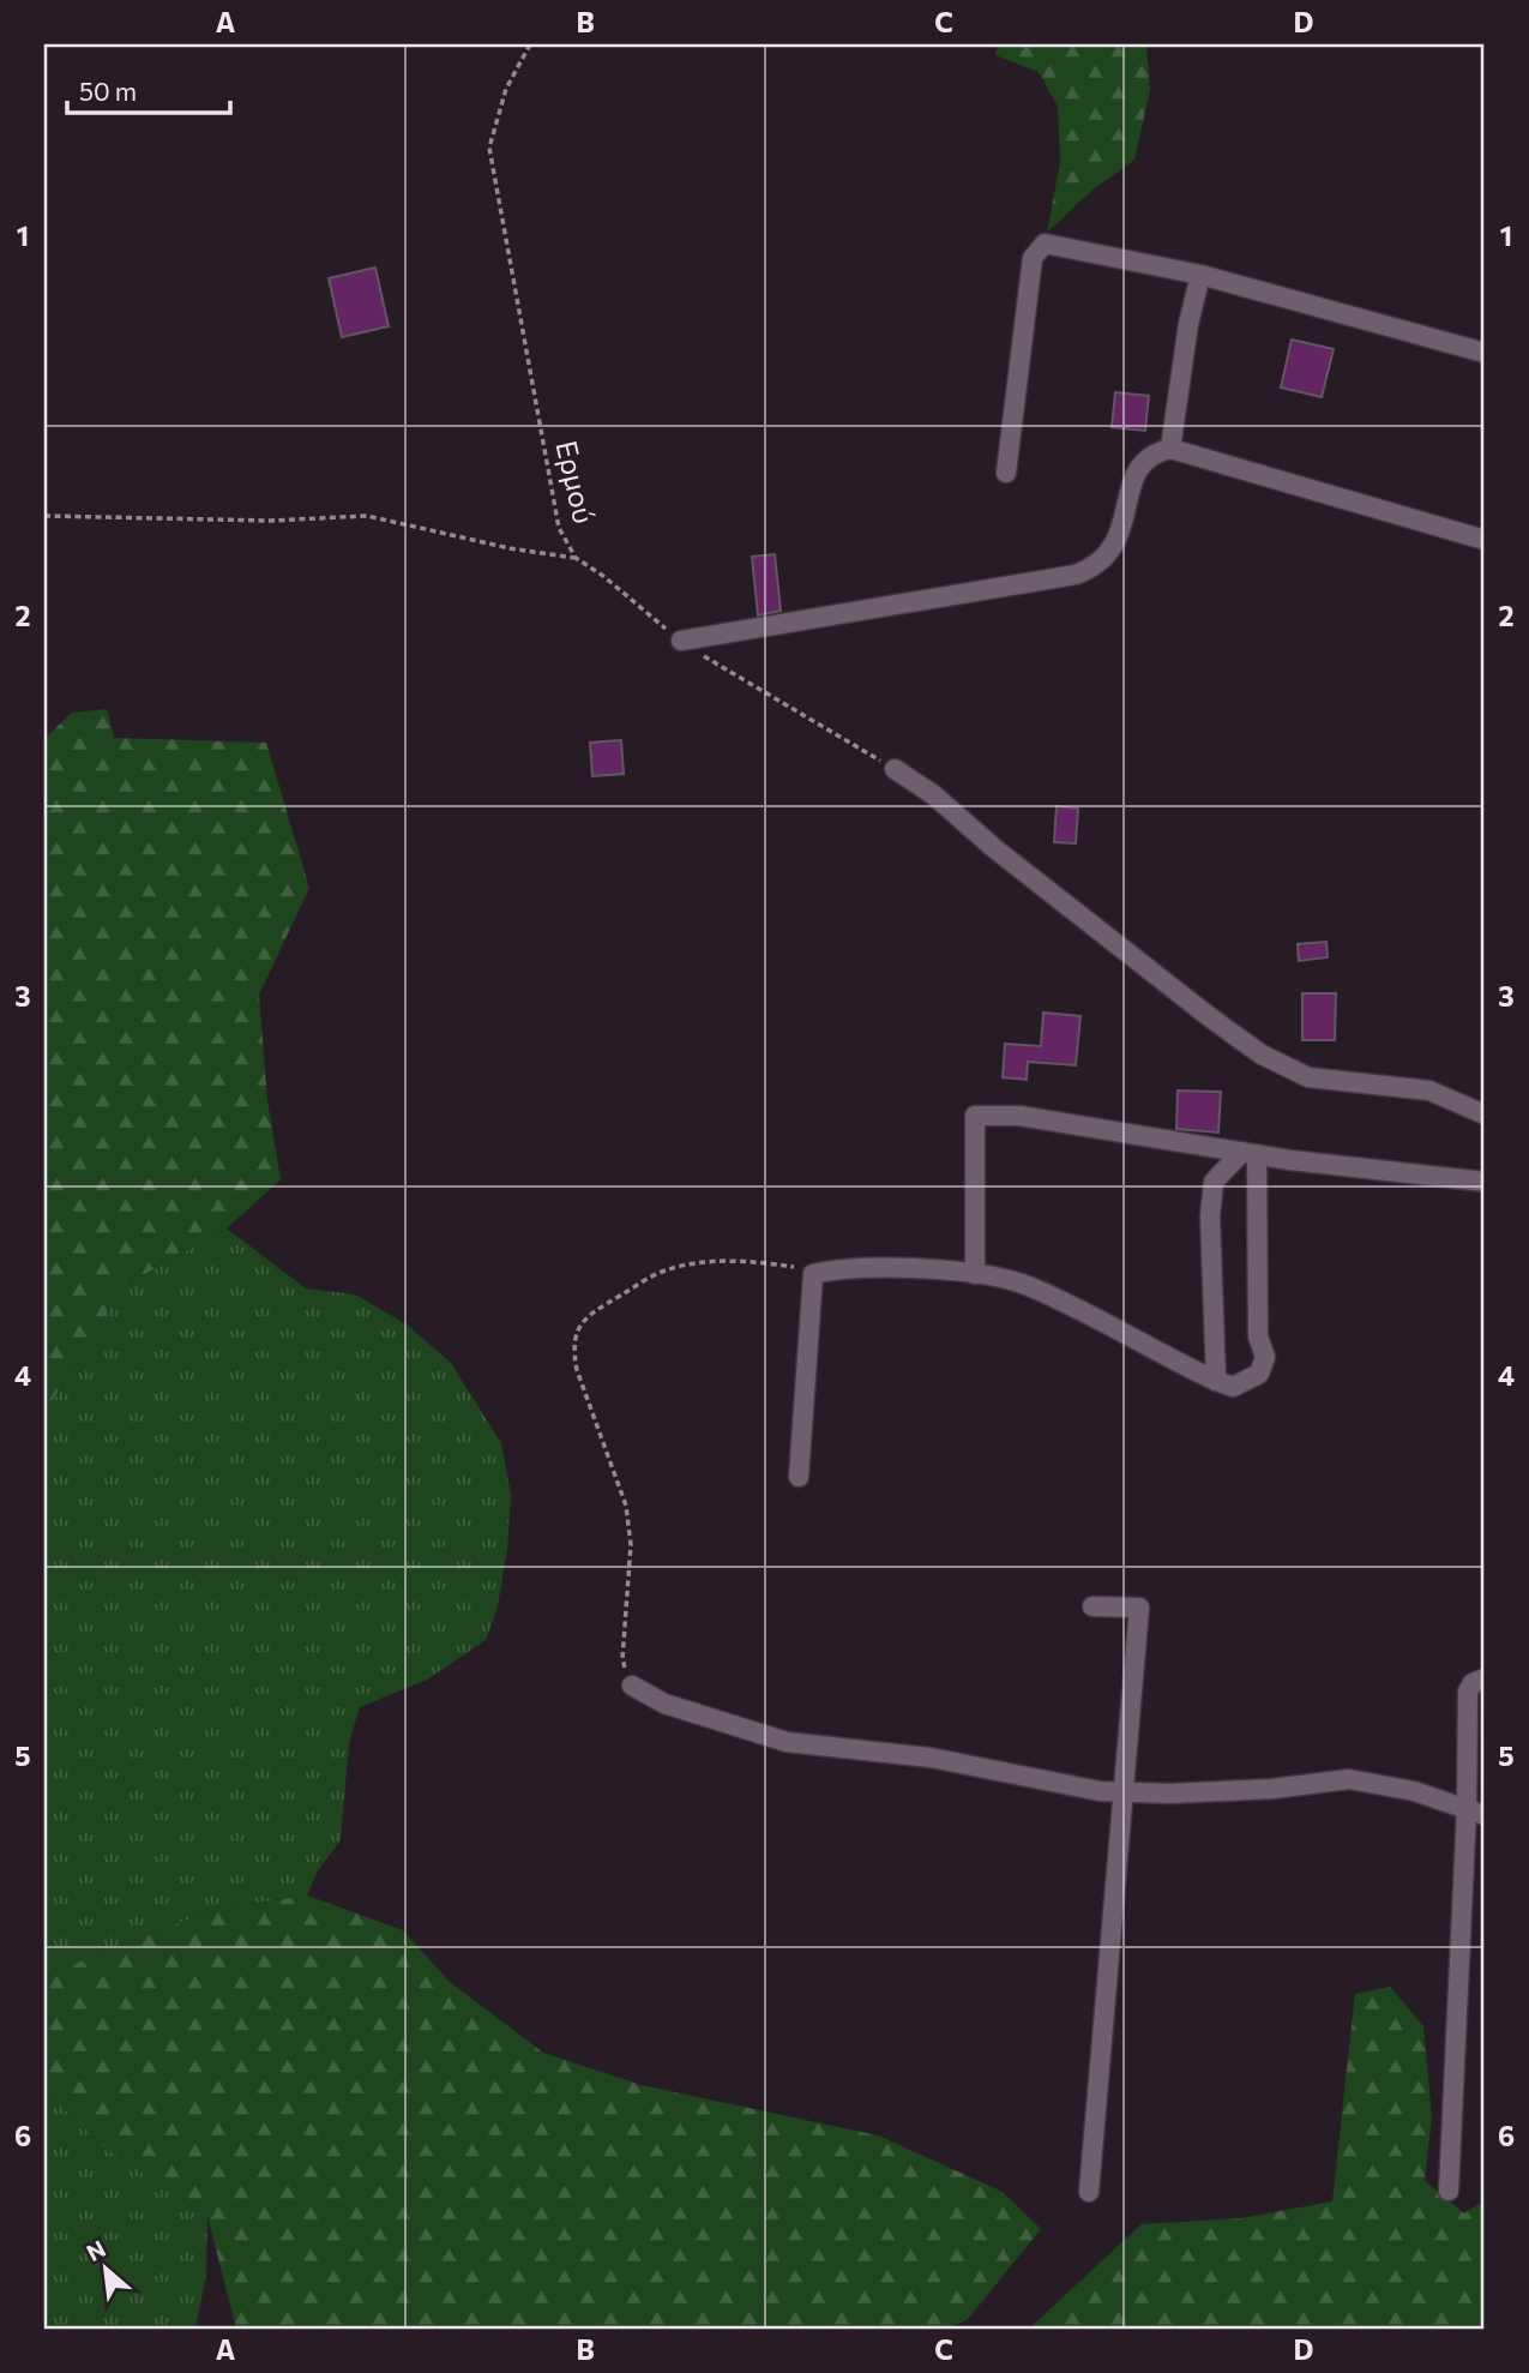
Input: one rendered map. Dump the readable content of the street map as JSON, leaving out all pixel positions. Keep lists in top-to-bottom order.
{
  "streets": {
    "path": ["Ερμού"]
  },
  "scale_bar": "50 m",
  "north": "top left",
  "grid": {
    "columns": [
      "A",
      "B",
      "C",
      "D"
    ],
    "rows": [
      "1",
      "2",
      "3",
      "4",
      "5",
      "6"
    ]
  }
}
